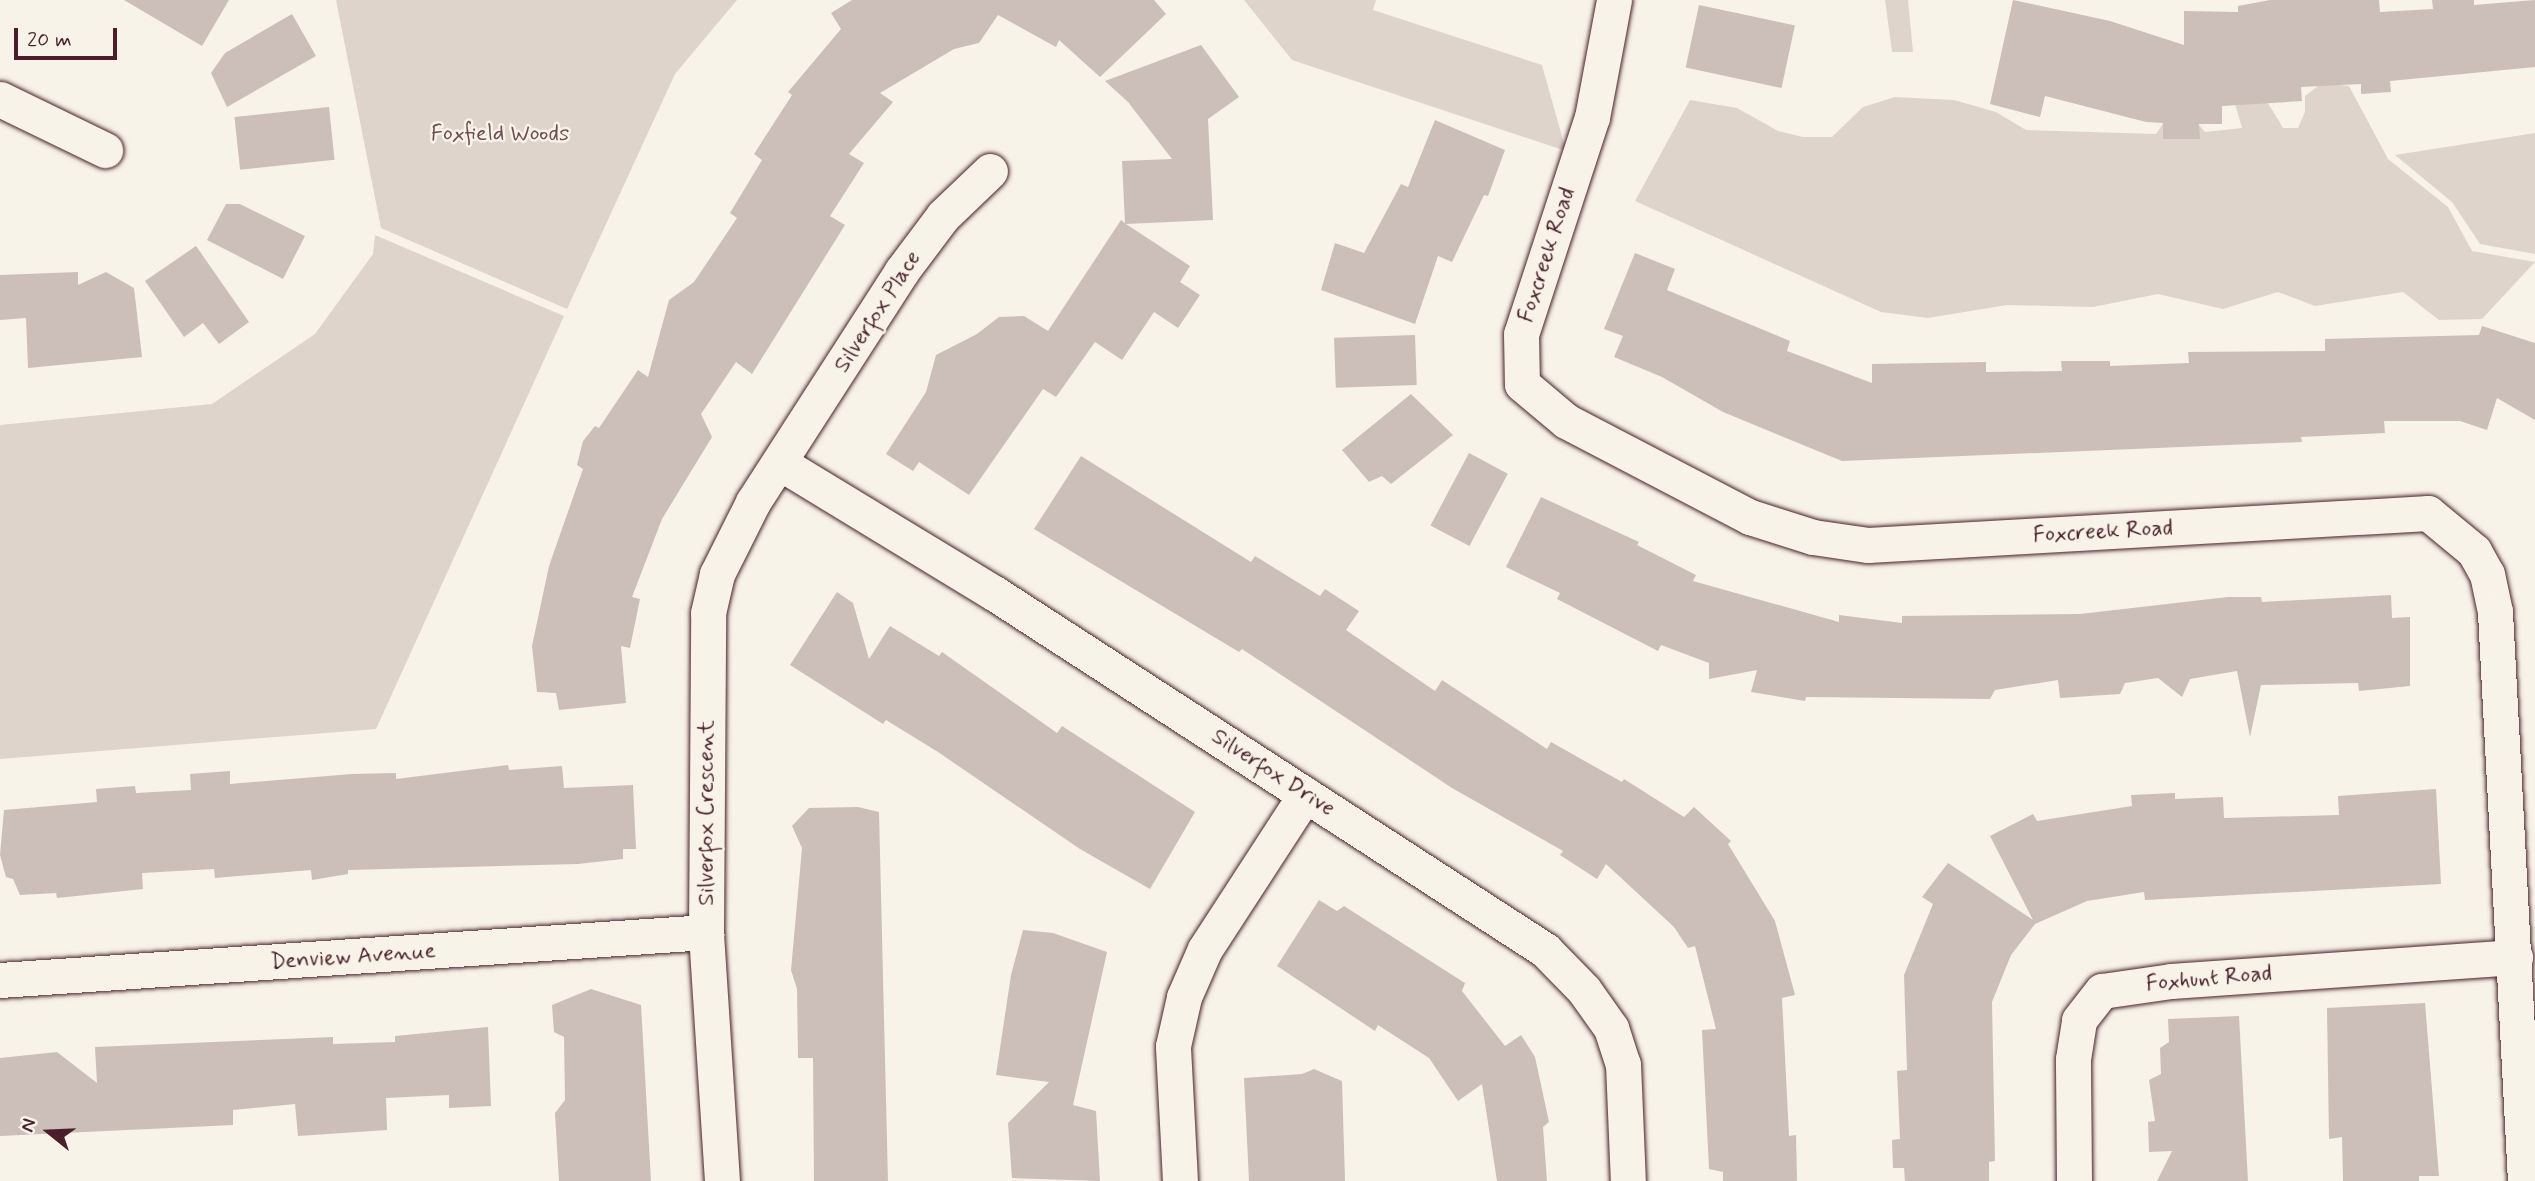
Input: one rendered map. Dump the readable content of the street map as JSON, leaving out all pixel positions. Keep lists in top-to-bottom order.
{
  "streets": {
    "street": [
      "Foxcreek Road",
      "Silverfox Place",
      "Silverfox Drive",
      "Silverfox Crescent",
      "Denview Avenue",
      "Foxhunt Road"
    ]
  },
  "crossings": [
    ["Foxcreek Road", "Foxhunt Road"],
    ["Silverfox Place", "Silverfox Drive"],
    ["Silverfox Place", "Silverfox Crescent"],
    ["Silverfox Drive", "Silverfox Crescent"],
    ["Silverfox Crescent", "Denview Avenue"]
  ],
  "parks": ["Foxfield Woods"],
  "scale_bar": "20 m",
  "north": "left"
}
